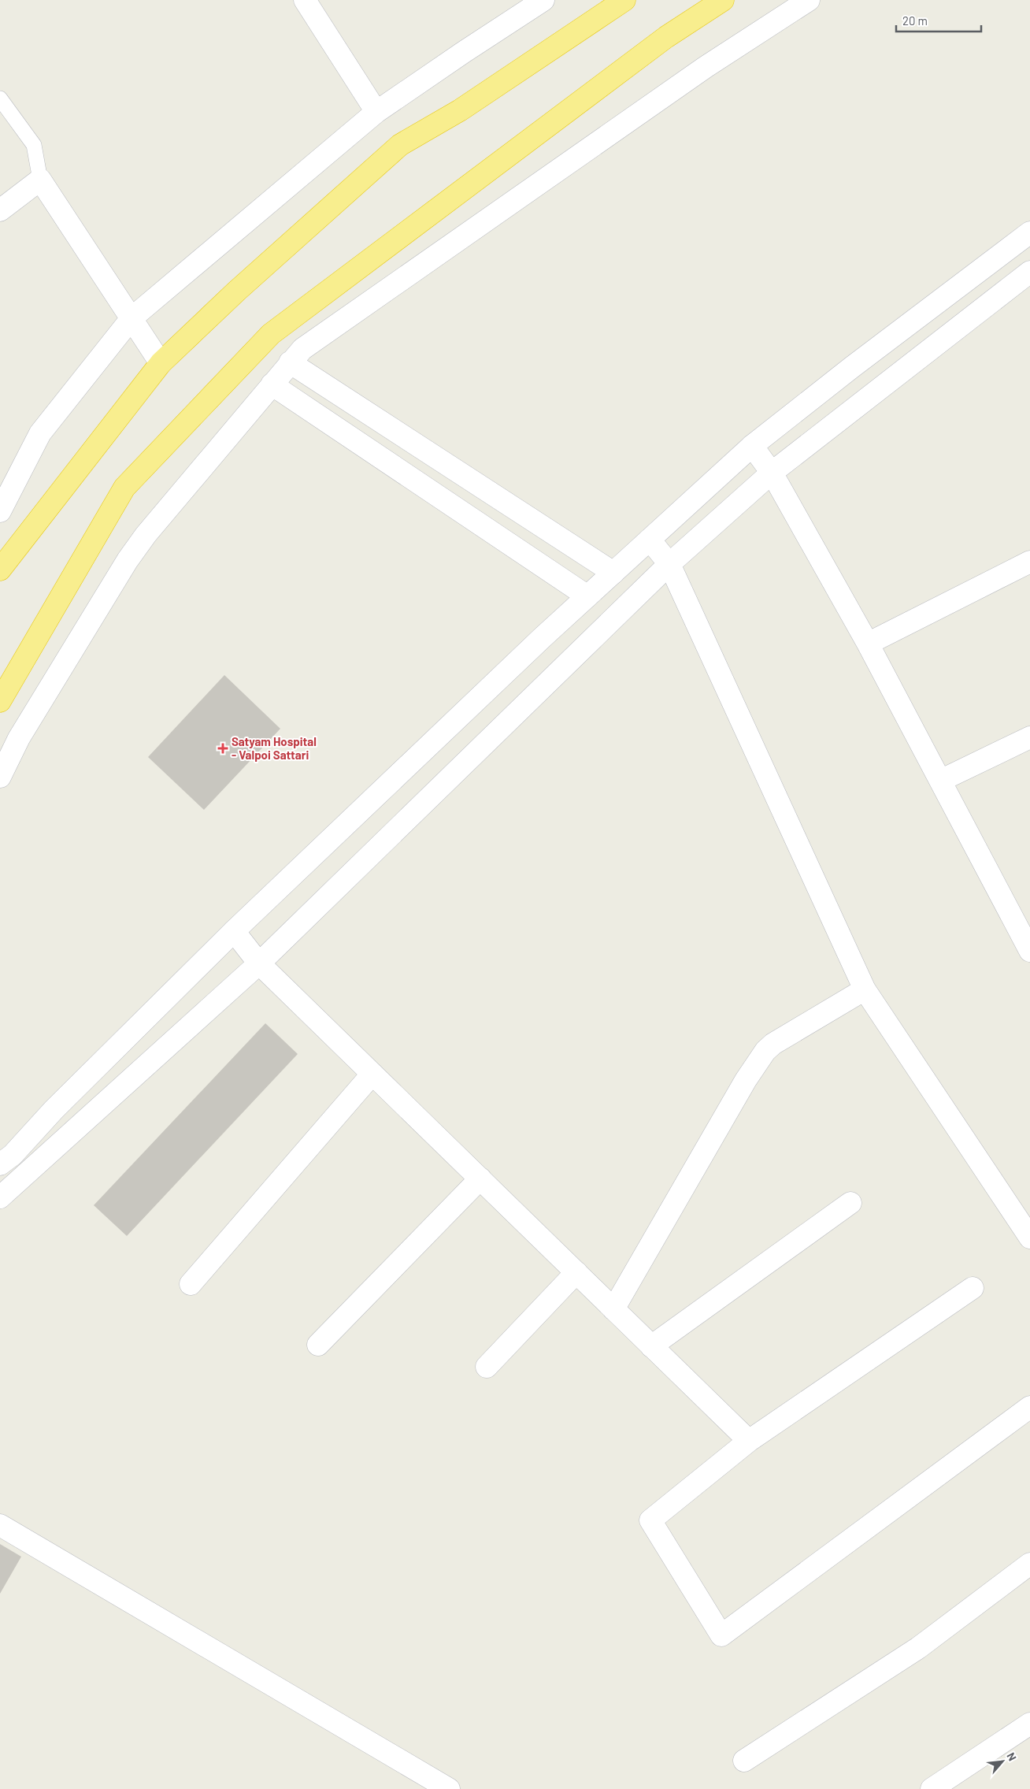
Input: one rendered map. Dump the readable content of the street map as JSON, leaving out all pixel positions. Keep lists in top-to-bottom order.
{
  "places": {
    "health": ["Satyam Hospital - Valpoi Sattari"]
  },
  "scale_bar": "20 m",
  "north": "top right"
}
